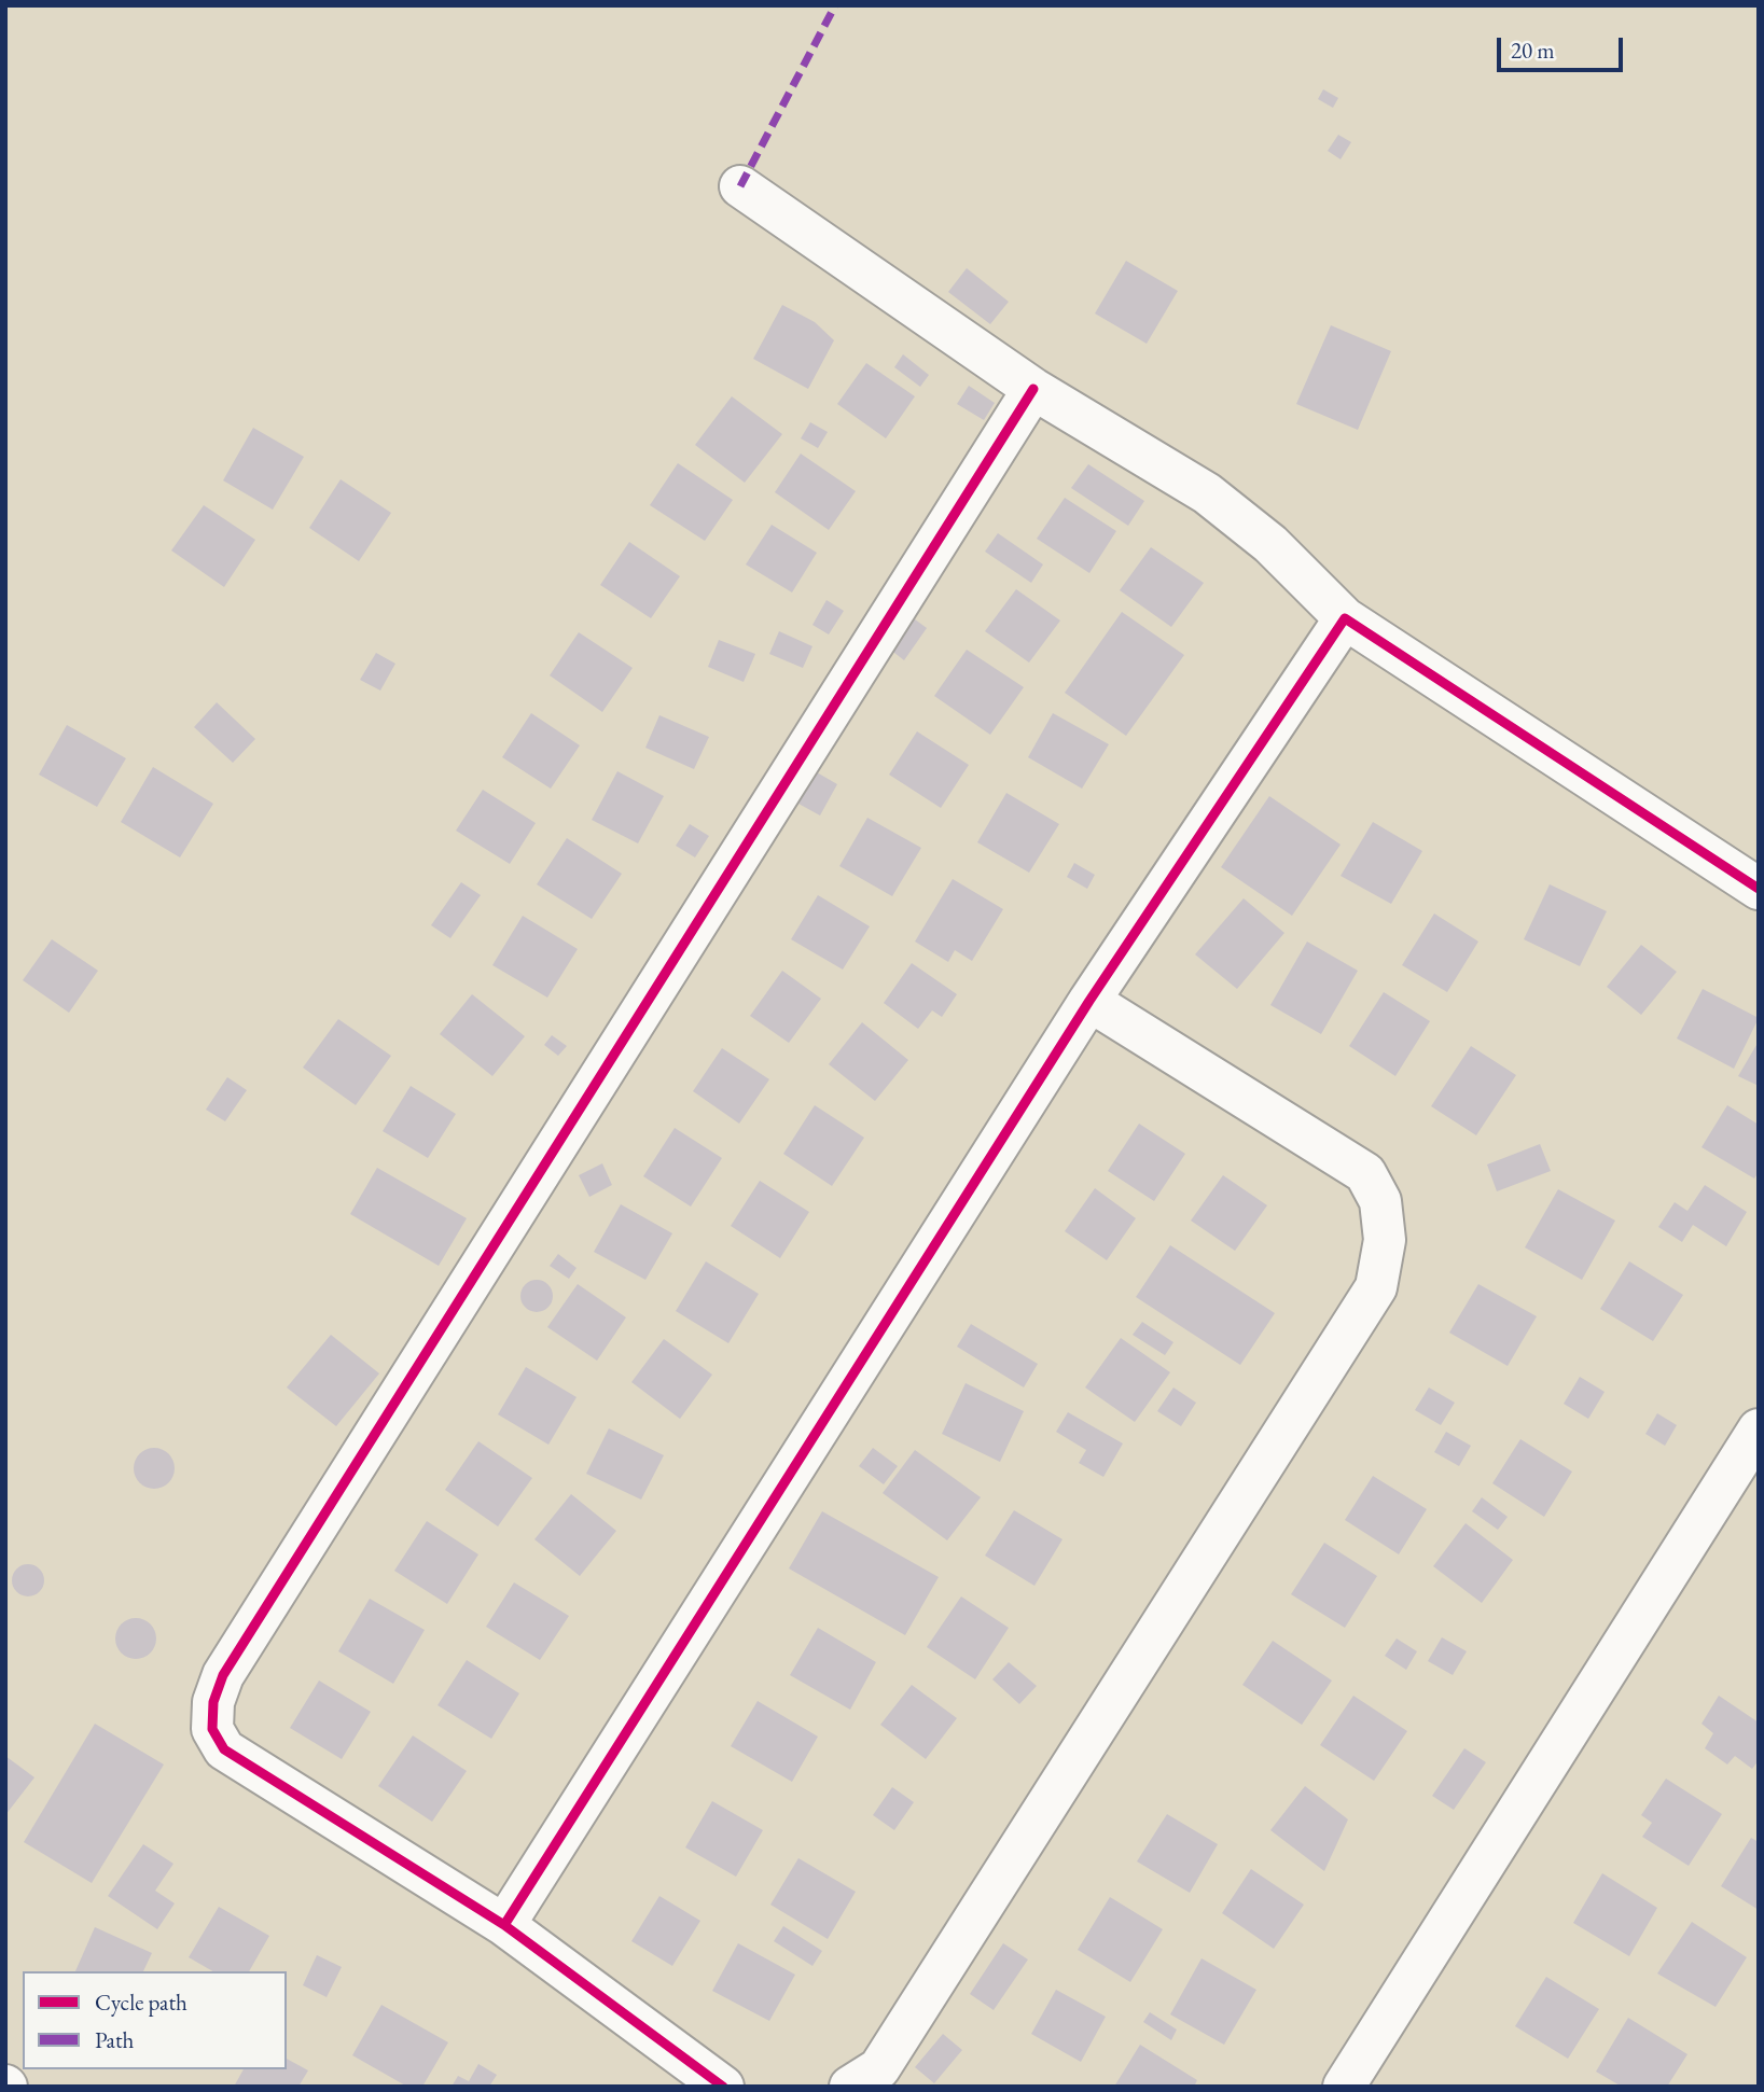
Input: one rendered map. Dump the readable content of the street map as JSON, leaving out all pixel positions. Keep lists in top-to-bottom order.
{
  "legend": ["Cycle path", "Path"],
  "scale_bar": "20 m"
}
